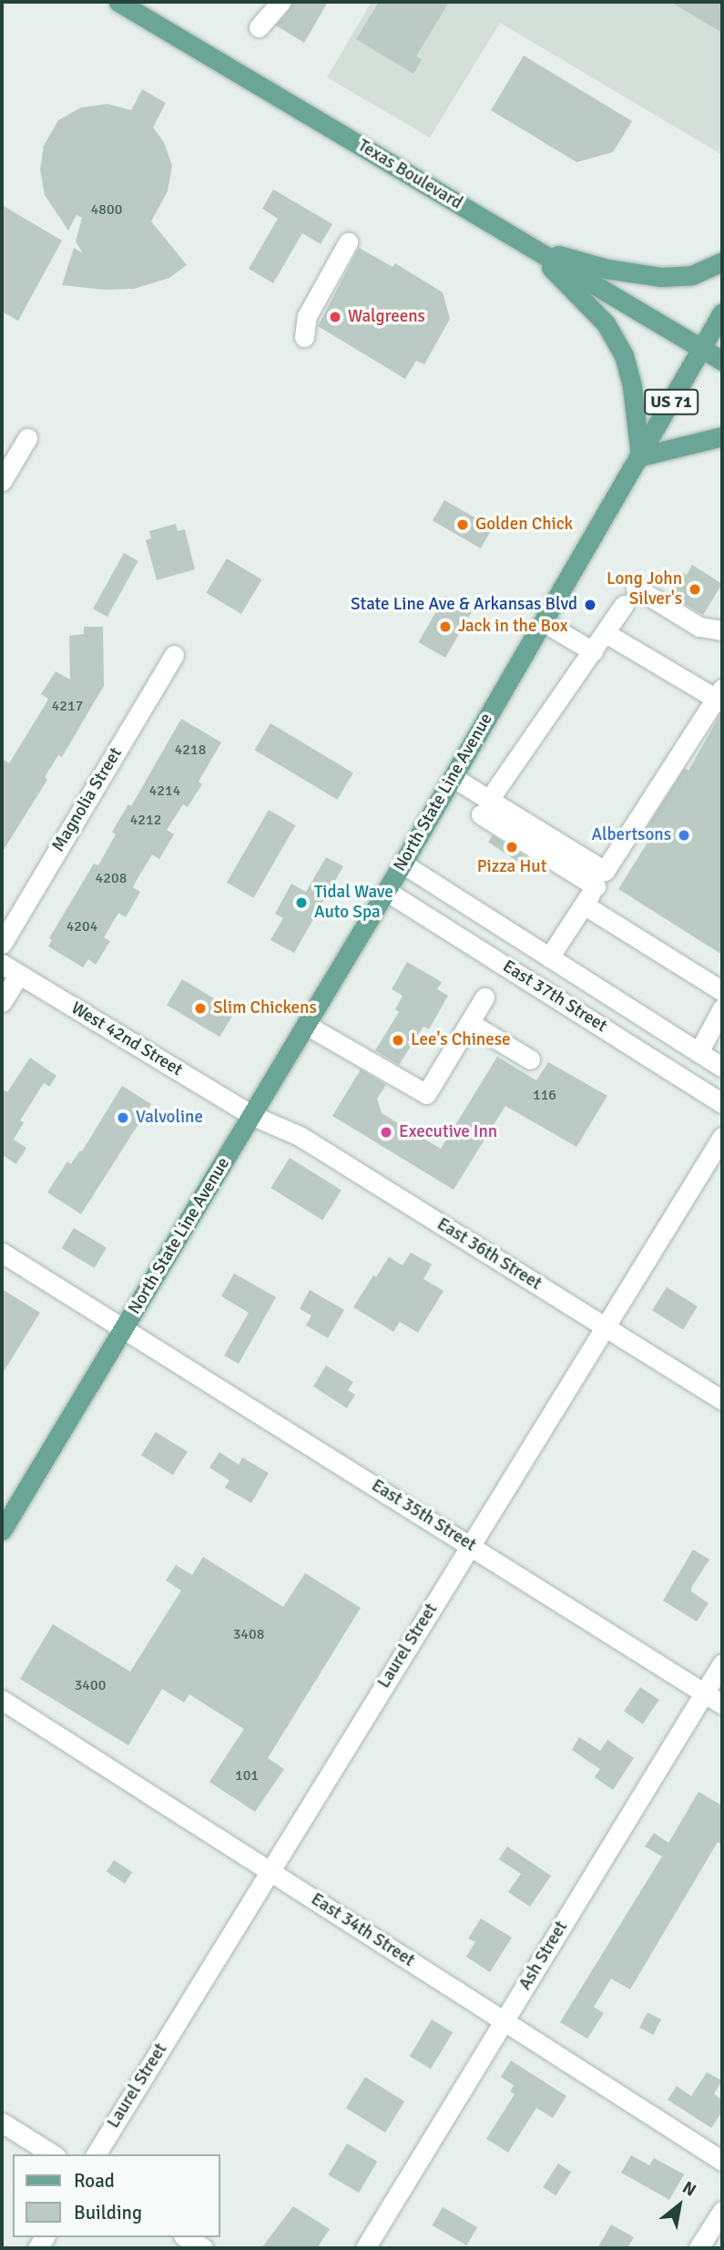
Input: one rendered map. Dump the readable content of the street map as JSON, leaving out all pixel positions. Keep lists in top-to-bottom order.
{
  "streets": {
    "main road": ["Texas Boulevard", "US 71", "North State Line Avenue"],
    "street": [
      "Magnolia Street",
      "East 37th Street",
      "West 42nd Street",
      "East 36th Street",
      "East 35th Street",
      "Laurel Street",
      "East 34th Street",
      "Ash Street"
    ]
  },
  "crossings": [
    ["Texas Boulevard", "North State Line Avenue"],
    ["North State Line Avenue", "East 37th Street"],
    ["North State Line Avenue", "West 42nd Street"],
    ["North State Line Avenue", "East 36th Street"],
    ["North State Line Avenue", "East 35th Street"],
    ["West 42nd Street", "East 36th Street"],
    ["East 36th Street", "Laurel Street"],
    ["East 35th Street", "Laurel Street"],
    ["East 35th Street", "Ash Street"],
    ["Laurel Street", "East 34th Street"],
    ["East 34th Street", "Ash Street"]
  ],
  "places": [
    "Walgreens",
    "Golden Chick",
    "Long John Silver's",
    "State Line Ave & Arkansas Blvd",
    "Jack in the Box",
    "Albertsons",
    "Pizza Hut",
    "Tidal Wave Auto Spa",
    "Slim Chickens",
    "Lee's Chinese",
    "Valvoline",
    "Executive Inn"
  ],
  "house_numbers": [
    "4800",
    "4217",
    "4218",
    "4214",
    "4212",
    "4208",
    "4204",
    "116",
    "3408",
    "3400",
    "101"
  ],
  "legend": ["Road", "Building"],
  "north": "top right"
}
